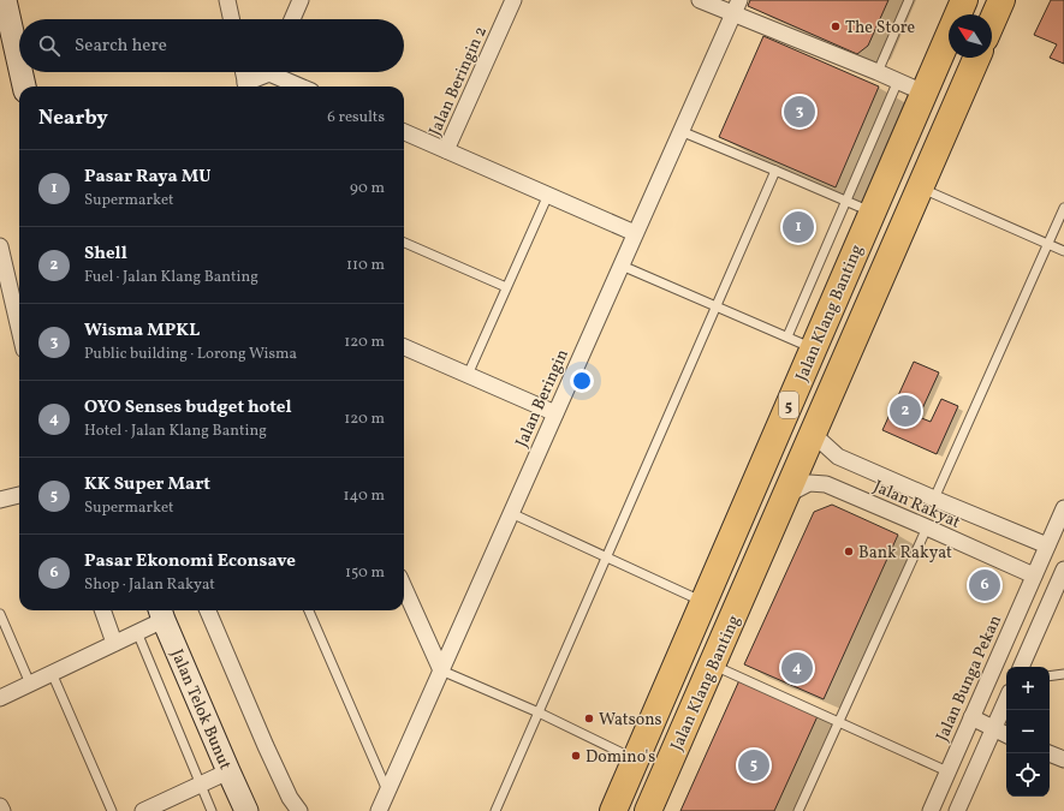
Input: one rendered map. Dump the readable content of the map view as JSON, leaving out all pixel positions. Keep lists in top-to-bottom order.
{
  "streets": {
    "highway": ["Jalan Klang Banting", "5"],
    "street": [
      "Jalan Beringin 2",
      "Jalan Beringin",
      "Jalan Rakyat",
      "Jalan Bunga Pekan",
      "Jalan Telok Bunut"
    ]
  },
  "crossings": [
    ["Jalan Klang Banting", "Jalan Rakyat"],
    ["Jalan Rakyat", "Jalan Bunga Pekan"]
  ],
  "places": [
    "The Store",
    "Bank Rakyat",
    "Watsons",
    "Domino's"
  ],
  "north": "top left",
  "page": {
    "search": "Search here",
    "heading": ["Nearby", "6 results"],
    "pins": [
      "3",
      "1",
      "2",
      "6",
      "4",
      "5"
    ],
    "list": [
      {
        "mark": "1",
        "name": "Pasar Raya MU",
        "note": "Supermarket",
        "value": "90 m"
      },
      {
        "mark": "2",
        "name": "Shell",
        "note": "Fuel · Jalan Klang Banting",
        "value": "110 m"
      },
      {
        "mark": "3",
        "name": "Wisma MPKL",
        "note": "Public building · Lorong Wisma",
        "value": "120 m"
      },
      {
        "mark": "4",
        "name": "OYO Senses budget hotel",
        "note": "Hotel · Jalan Klang Banting",
        "value": "120 m"
      },
      {
        "mark": "5",
        "name": "KK Super Mart",
        "note": "Supermarket",
        "value": "140 m"
      },
      {
        "mark": "6",
        "name": "Pasar Ekonomi Econsave",
        "note": "Shop · Jalan Rakyat",
        "value": "150 m"
      }
    ],
    "map_buttons": ["+", "−"]
  }
}
